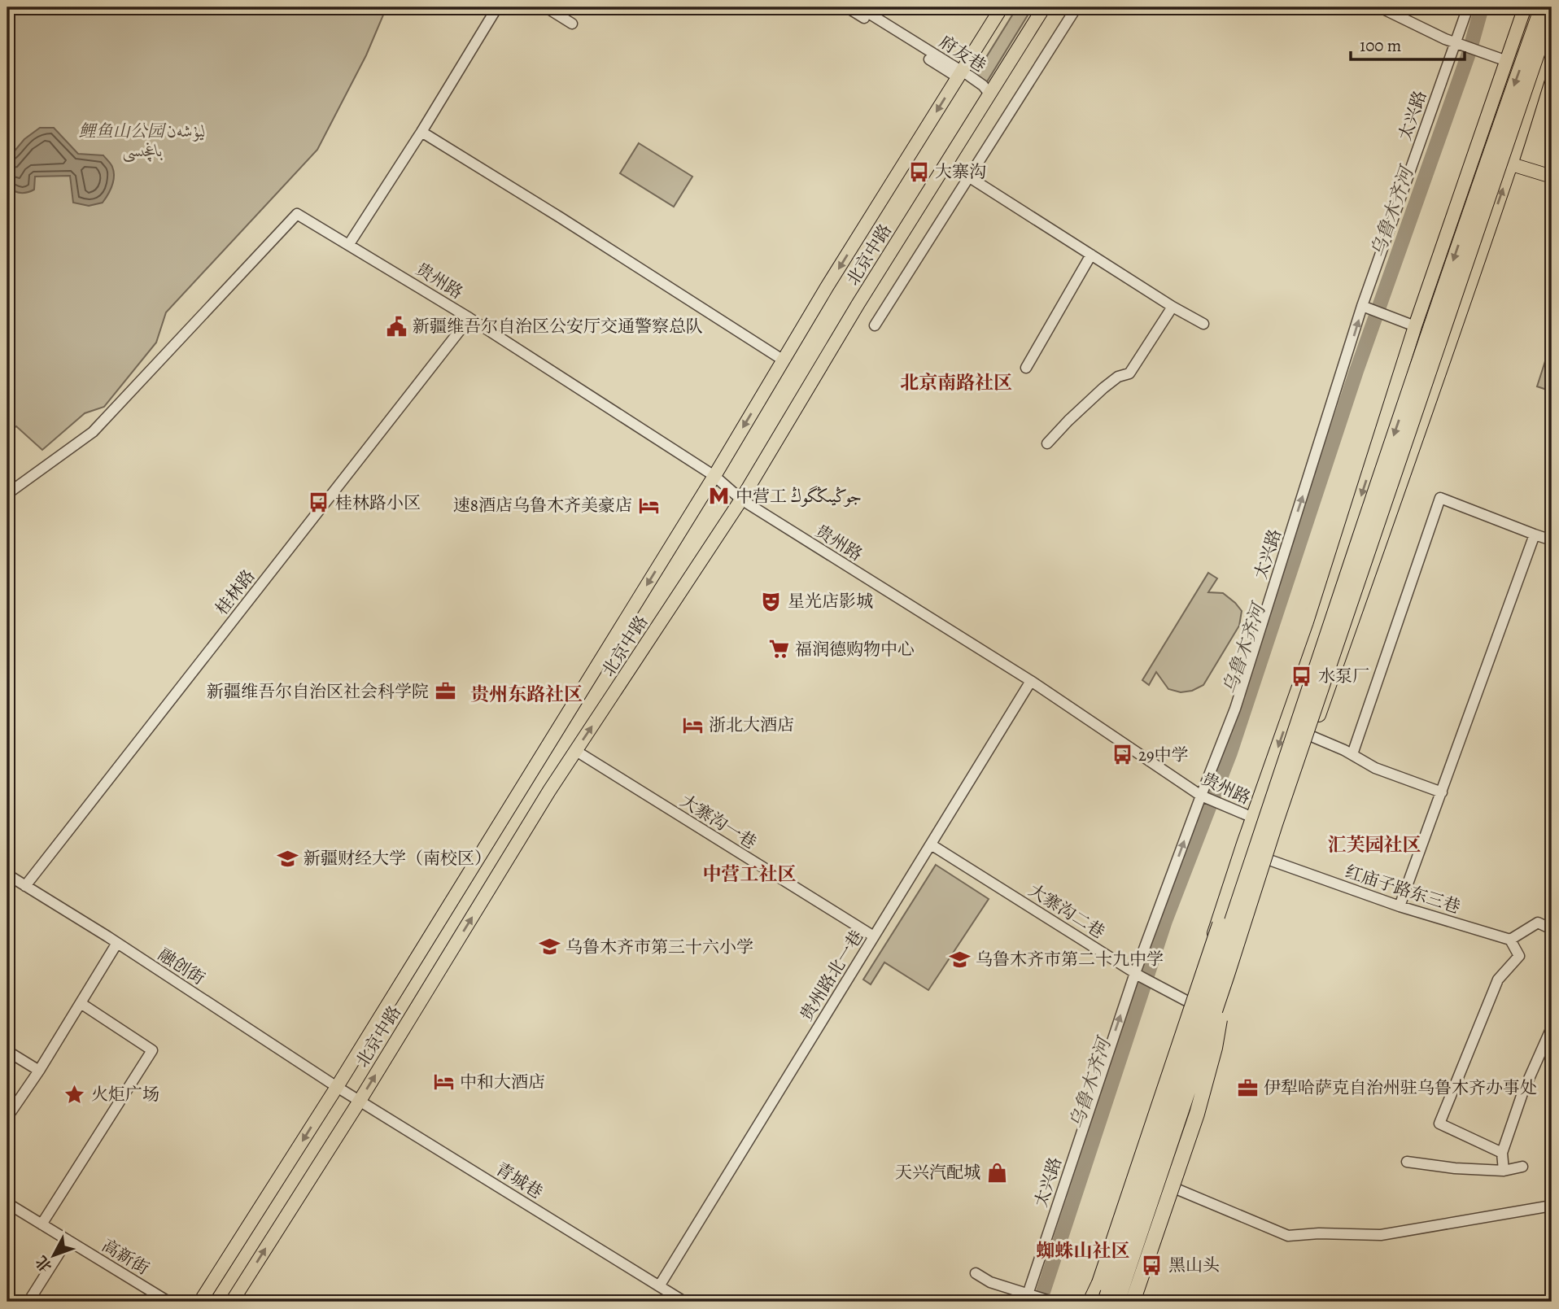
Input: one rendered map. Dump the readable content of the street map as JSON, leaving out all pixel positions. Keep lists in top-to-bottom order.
{
  "streets": {
    "main road": ["北京中路"],
    "street": [
      "府友巷",
      "太兴路",
      "贵州路",
      "桂林路",
      "大寨沟一巷",
      "红庙子路东三巷",
      "大寨沟二巷",
      "融创街",
      "贵州路北一巷",
      "青城巷",
      "高新街"
    ]
  },
  "crossings": [
    ["府友巷", "北京中路"],
    ["太兴路", "贵州路"],
    ["太兴路", "大寨沟二巷"],
    ["北京中路", "贵州路"],
    ["北京中路", "大寨沟一巷"],
    ["北京中路", "融创街"],
    ["北京中路", "青城巷"],
    ["贵州路", "桂林路"],
    ["贵州路", "贵州路北一巷"],
    ["桂林路", "融创街"],
    ["大寨沟一巷", "贵州路北一巷"],
    ["大寨沟二巷", "贵州路北一巷"],
    ["融创街", "青城巷"],
    ["贵州路北一巷", "青城巷"]
  ],
  "one_way": ["太兴路"],
  "districts": [
    "北京南路社区",
    "贵州东路社区",
    "汇芙园社区",
    "中营工社区",
    "蜘蛛山社区"
  ],
  "water": ["乌鲁木齐河"],
  "parks": ["鲤鱼山公园 ليۇشەن باغچىسى"],
  "places": {
    "bus stop": [
      "大寨沟",
      "桂林路小区",
      "水泵厂",
      "29中学",
      "黑山头"
    ],
    "public building": ["新疆维吾尔自治区公安厅交通警察总队"],
    "metro station": ["中营工 جوڭيىڭگوڭ"],
    "hotel": ["速8酒店乌鲁木齐美豪店", "浙北大酒店", "中和大酒店"],
    "theatre": ["星光店影城"],
    "supermarket": ["福润德购物中心"],
    "office": ["新疆维吾尔自治区社会科学院", "伊犁哈萨克自治州驻乌鲁木齐办事处"],
    "school or university": ["新疆财经大学（南校区）", "乌鲁木齐市第三十六小学", "乌鲁木齐市第二十九中学"],
    "place": ["火炬广场"],
    "shop": ["天兴汽配城"]
  },
  "scale_bar": "100 m",
  "north": "bottom left"
}
